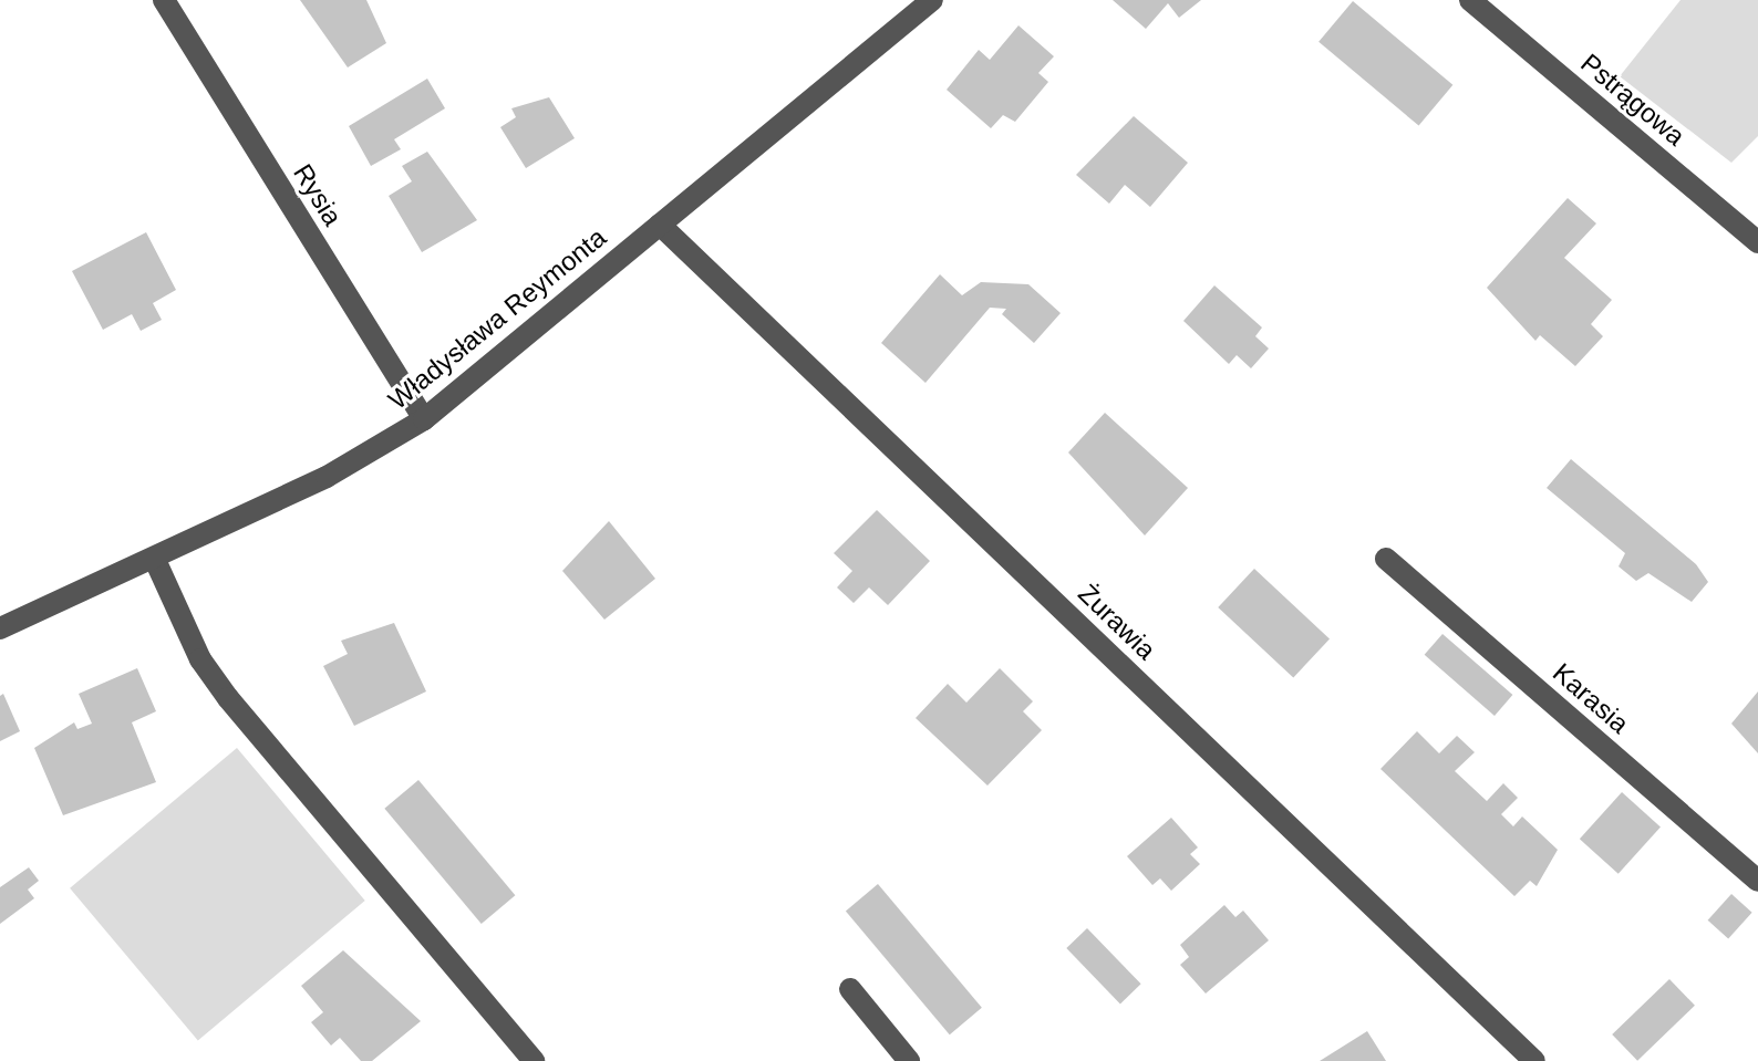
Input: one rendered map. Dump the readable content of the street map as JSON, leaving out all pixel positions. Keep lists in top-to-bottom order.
{
  "streets": {
    "street": [
      "Pstrągowa",
      "Rysia",
      "Władysława Reymonta",
      "Żurawia",
      "Karasia"
    ]
  },
  "crossings": [
    ["Rysia", "Władysława Reymonta"],
    ["Władysława Reymonta", "Żurawia"]
  ]
}
